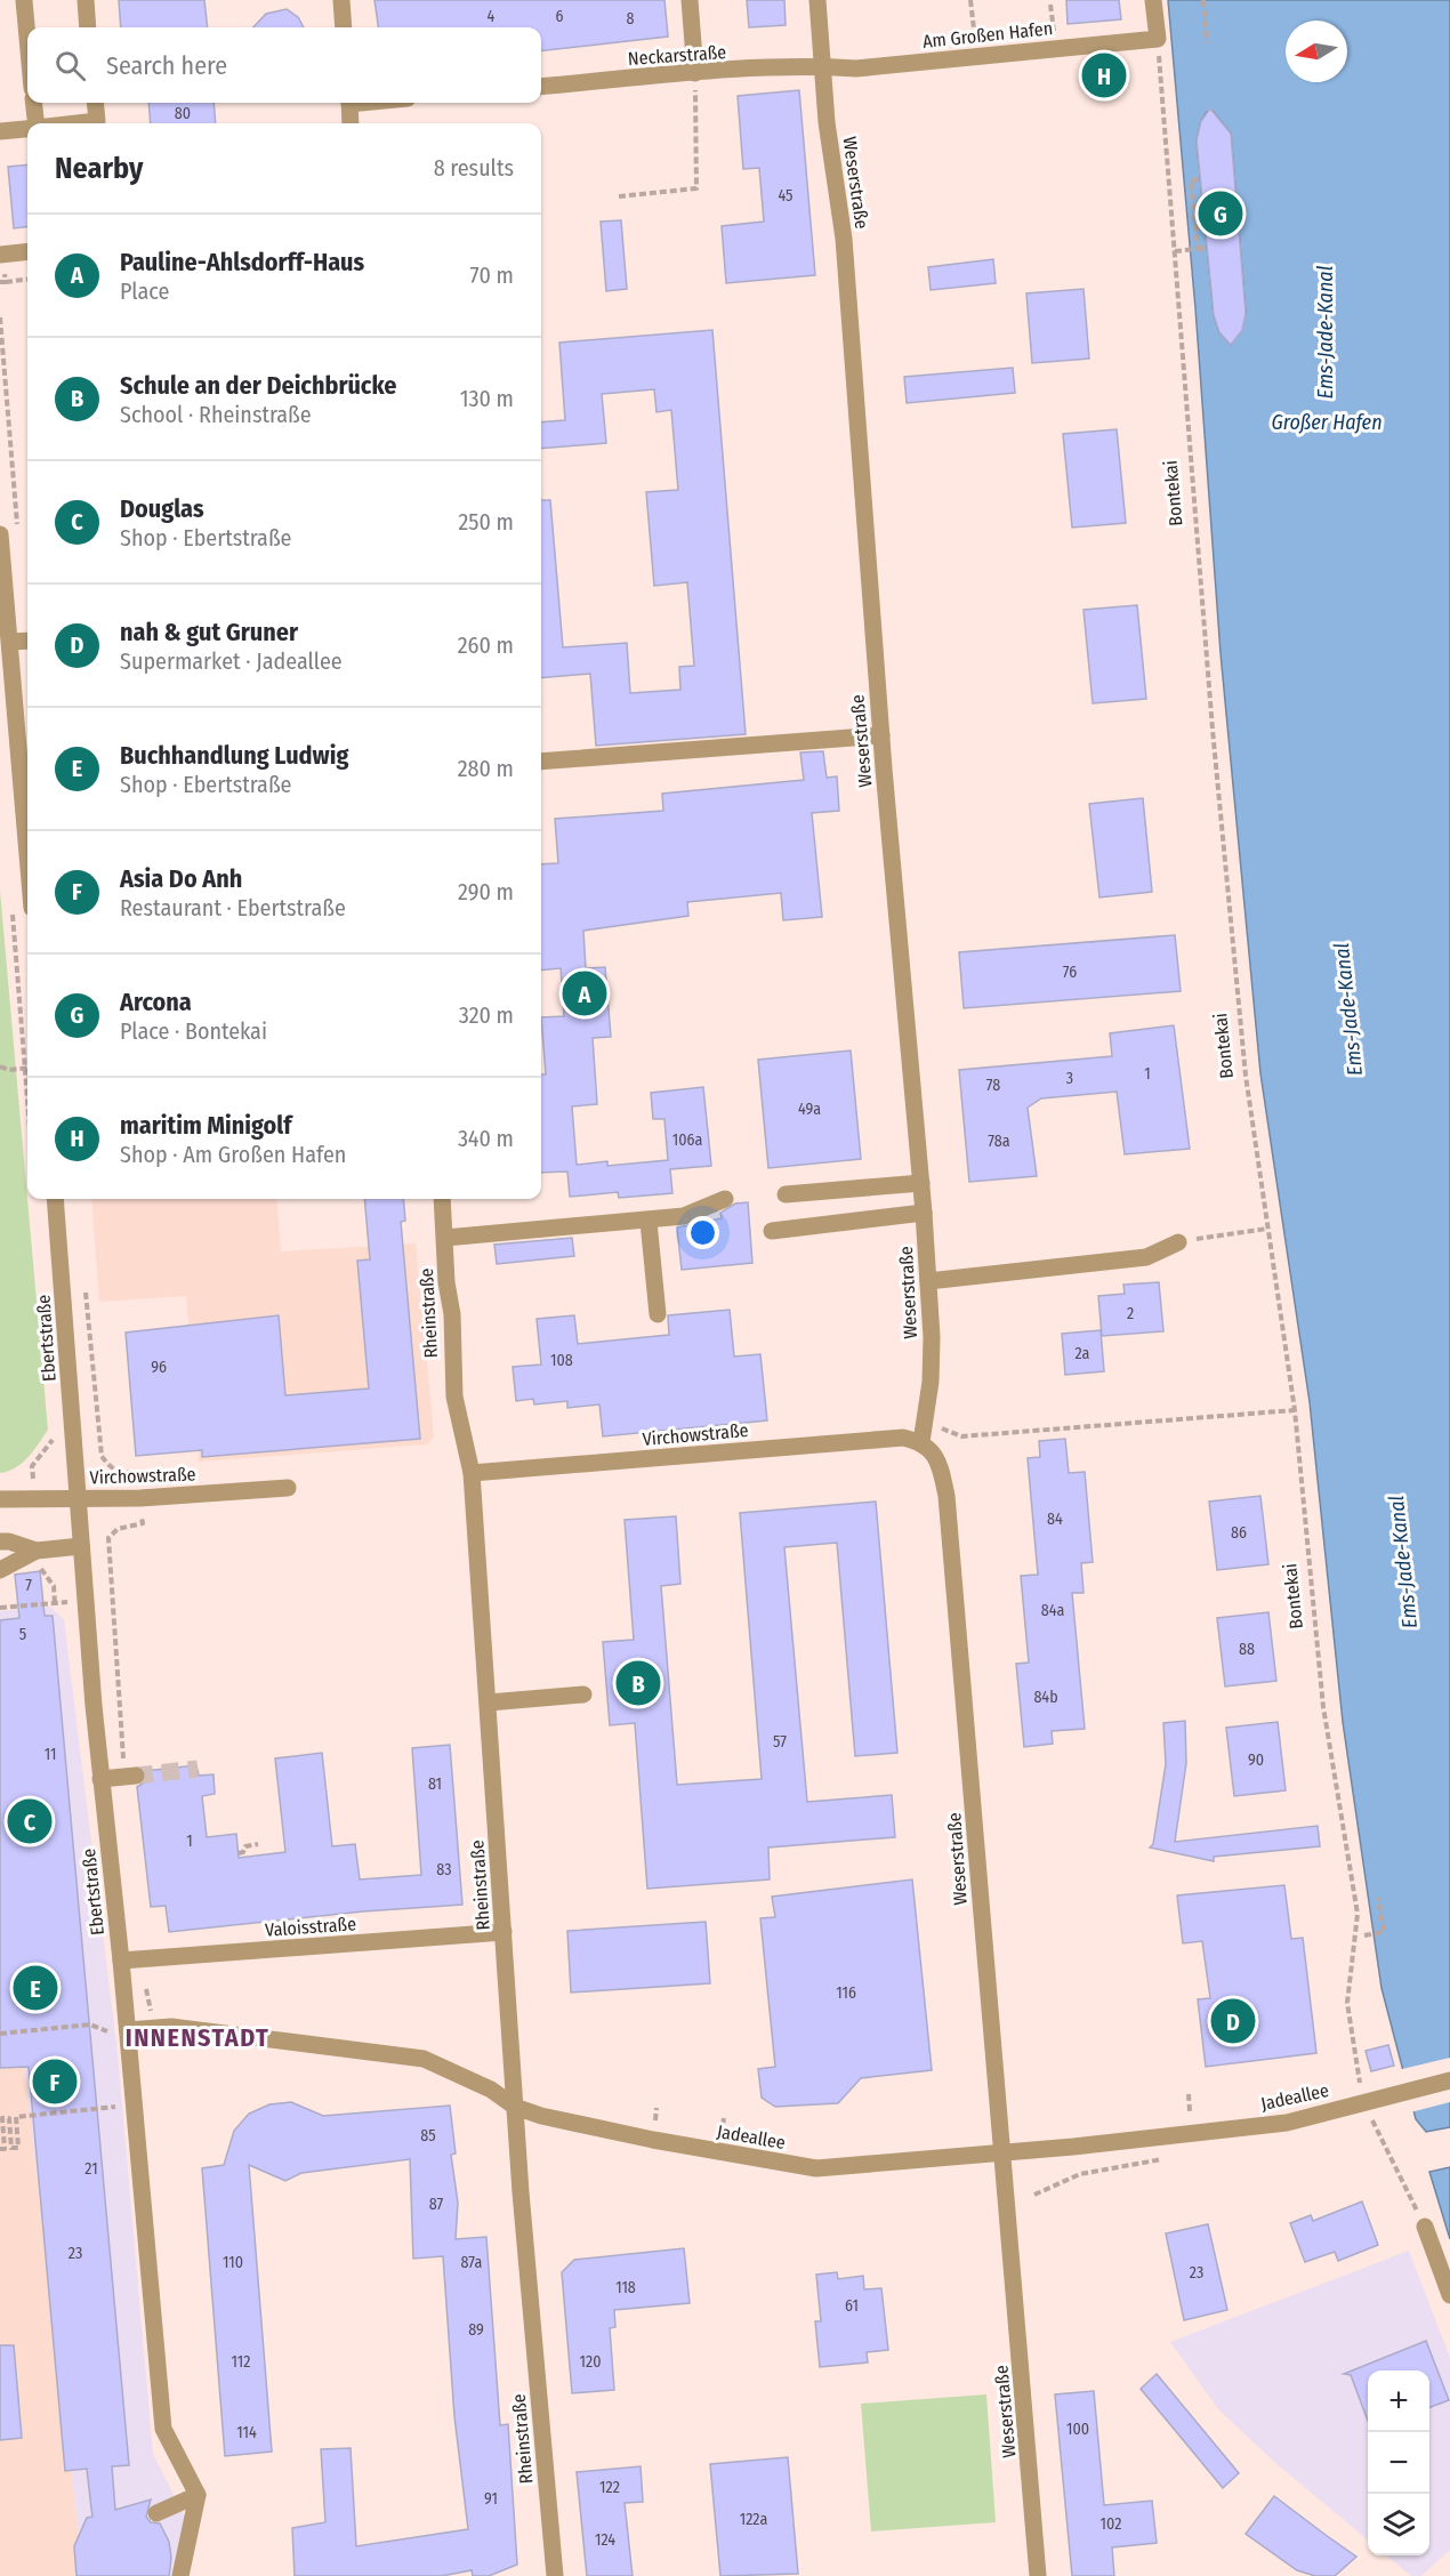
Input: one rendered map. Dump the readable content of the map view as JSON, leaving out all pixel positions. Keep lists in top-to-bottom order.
{
  "streets": {
    "street": [
      "Am Großen Hafen",
      "Neckarstraße",
      "Weserstraße",
      "Rheinstraße",
      "Ebertstraße",
      "Virchowstraße",
      "Valoisstraße",
      "Jadeallee"
    ],
    "path": ["Bontekai"]
  },
  "crossings": [
    ["Am Großen Hafen", "Neckarstraße"],
    ["Am Großen Hafen", "Weserstraße"],
    ["Am Großen Hafen", "Bontekai"],
    ["Neckarstraße", "Weserstraße"],
    ["Weserstraße", "Virchowstraße"],
    ["Weserstraße", "Jadeallee"],
    ["Rheinstraße", "Virchowstraße"],
    ["Rheinstraße", "Valoisstraße"],
    ["Rheinstraße", "Jadeallee"],
    ["Ebertstraße", "Virchowstraße"],
    ["Ebertstraße", "Valoisstraße"],
    ["Ebertstraße", "Jadeallee"]
  ],
  "districts": ["INNENSTADT"],
  "water": ["Ems-Jade-Kanal", "Großer Hafen"],
  "house_numbers": [
    "4",
    "6",
    "8",
    "80",
    "45",
    "76",
    "1",
    "3",
    "78",
    "49a",
    "106a",
    "78a",
    "2",
    "2a",
    "108",
    "96",
    "84",
    "86",
    "7",
    "84a",
    "5",
    "88",
    "84b",
    "57",
    "11",
    "90",
    "81",
    "1",
    "83",
    "116",
    "85",
    "21",
    "87",
    "23",
    "110",
    "87a",
    "23",
    "118",
    "61",
    "89",
    "112",
    "120",
    "100",
    "114",
    "122",
    "91",
    "122a",
    "102",
    "124"
  ],
  "north": "left",
  "page": {
    "search": "Search here",
    "pins": [
      "H",
      "G",
      "A",
      "B",
      "C",
      "E",
      "D",
      "F"
    ],
    "heading": ["Nearby", "8 results"],
    "list": [
      {
        "mark": "A",
        "name": "Pauline-Ahlsdorff-Haus",
        "note": "Place",
        "value": "70 m"
      },
      {
        "mark": "B",
        "name": "Schule an der Deichbrücke",
        "note": "School · Rheinstraße",
        "value": "130 m"
      },
      {
        "mark": "C",
        "name": "Douglas",
        "note": "Shop · Ebertstraße",
        "value": "250 m"
      },
      {
        "mark": "D",
        "name": "nah & gut Gruner",
        "note": "Supermarket · Jadeallee",
        "value": "260 m"
      },
      {
        "mark": "E",
        "name": "Buchhandlung Ludwig",
        "note": "Shop · Ebertstraße",
        "value": "280 m"
      },
      {
        "mark": "F",
        "name": "Asia Do Anh",
        "note": "Restaurant · Ebertstraße",
        "value": "290 m"
      },
      {
        "mark": "G",
        "name": "Arcona",
        "note": "Place · Bontekai",
        "value": "320 m"
      },
      {
        "mark": "H",
        "name": "maritim Minigolf",
        "note": "Shop · Am Großen Hafen",
        "value": "340 m"
      }
    ],
    "map_buttons": ["+", "−"]
  }
}
